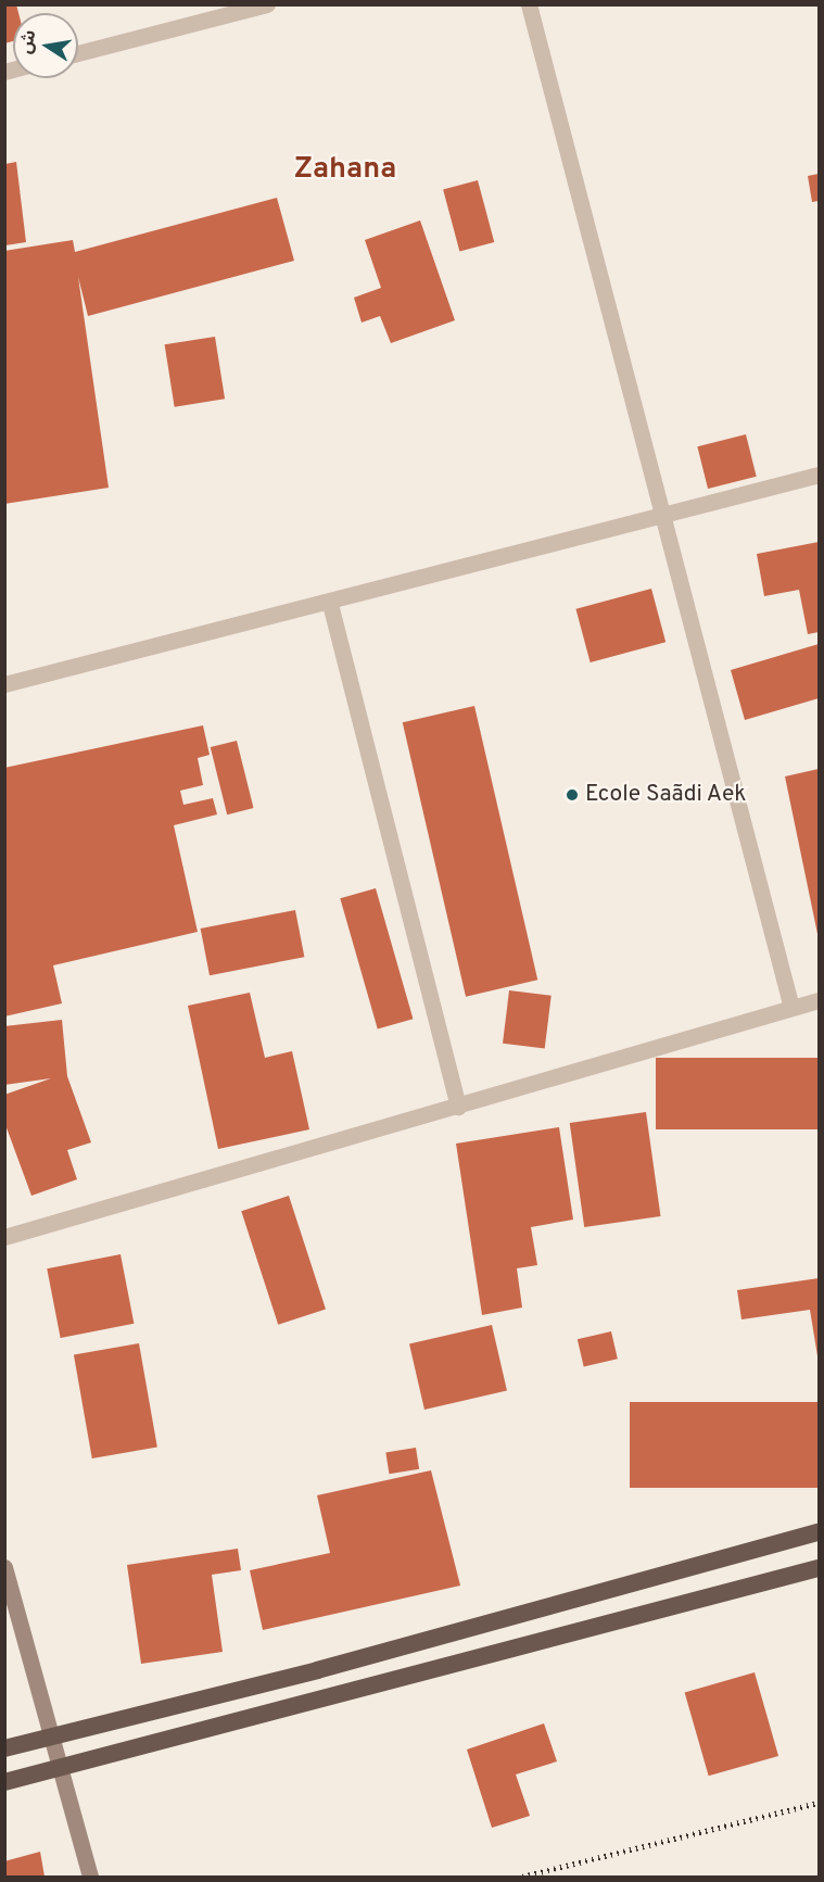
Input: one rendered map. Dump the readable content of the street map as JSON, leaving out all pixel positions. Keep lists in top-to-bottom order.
{
  "districts": ["Zahana"],
  "places": ["Ecole Saãdi Aek"],
  "north": "left"
}
